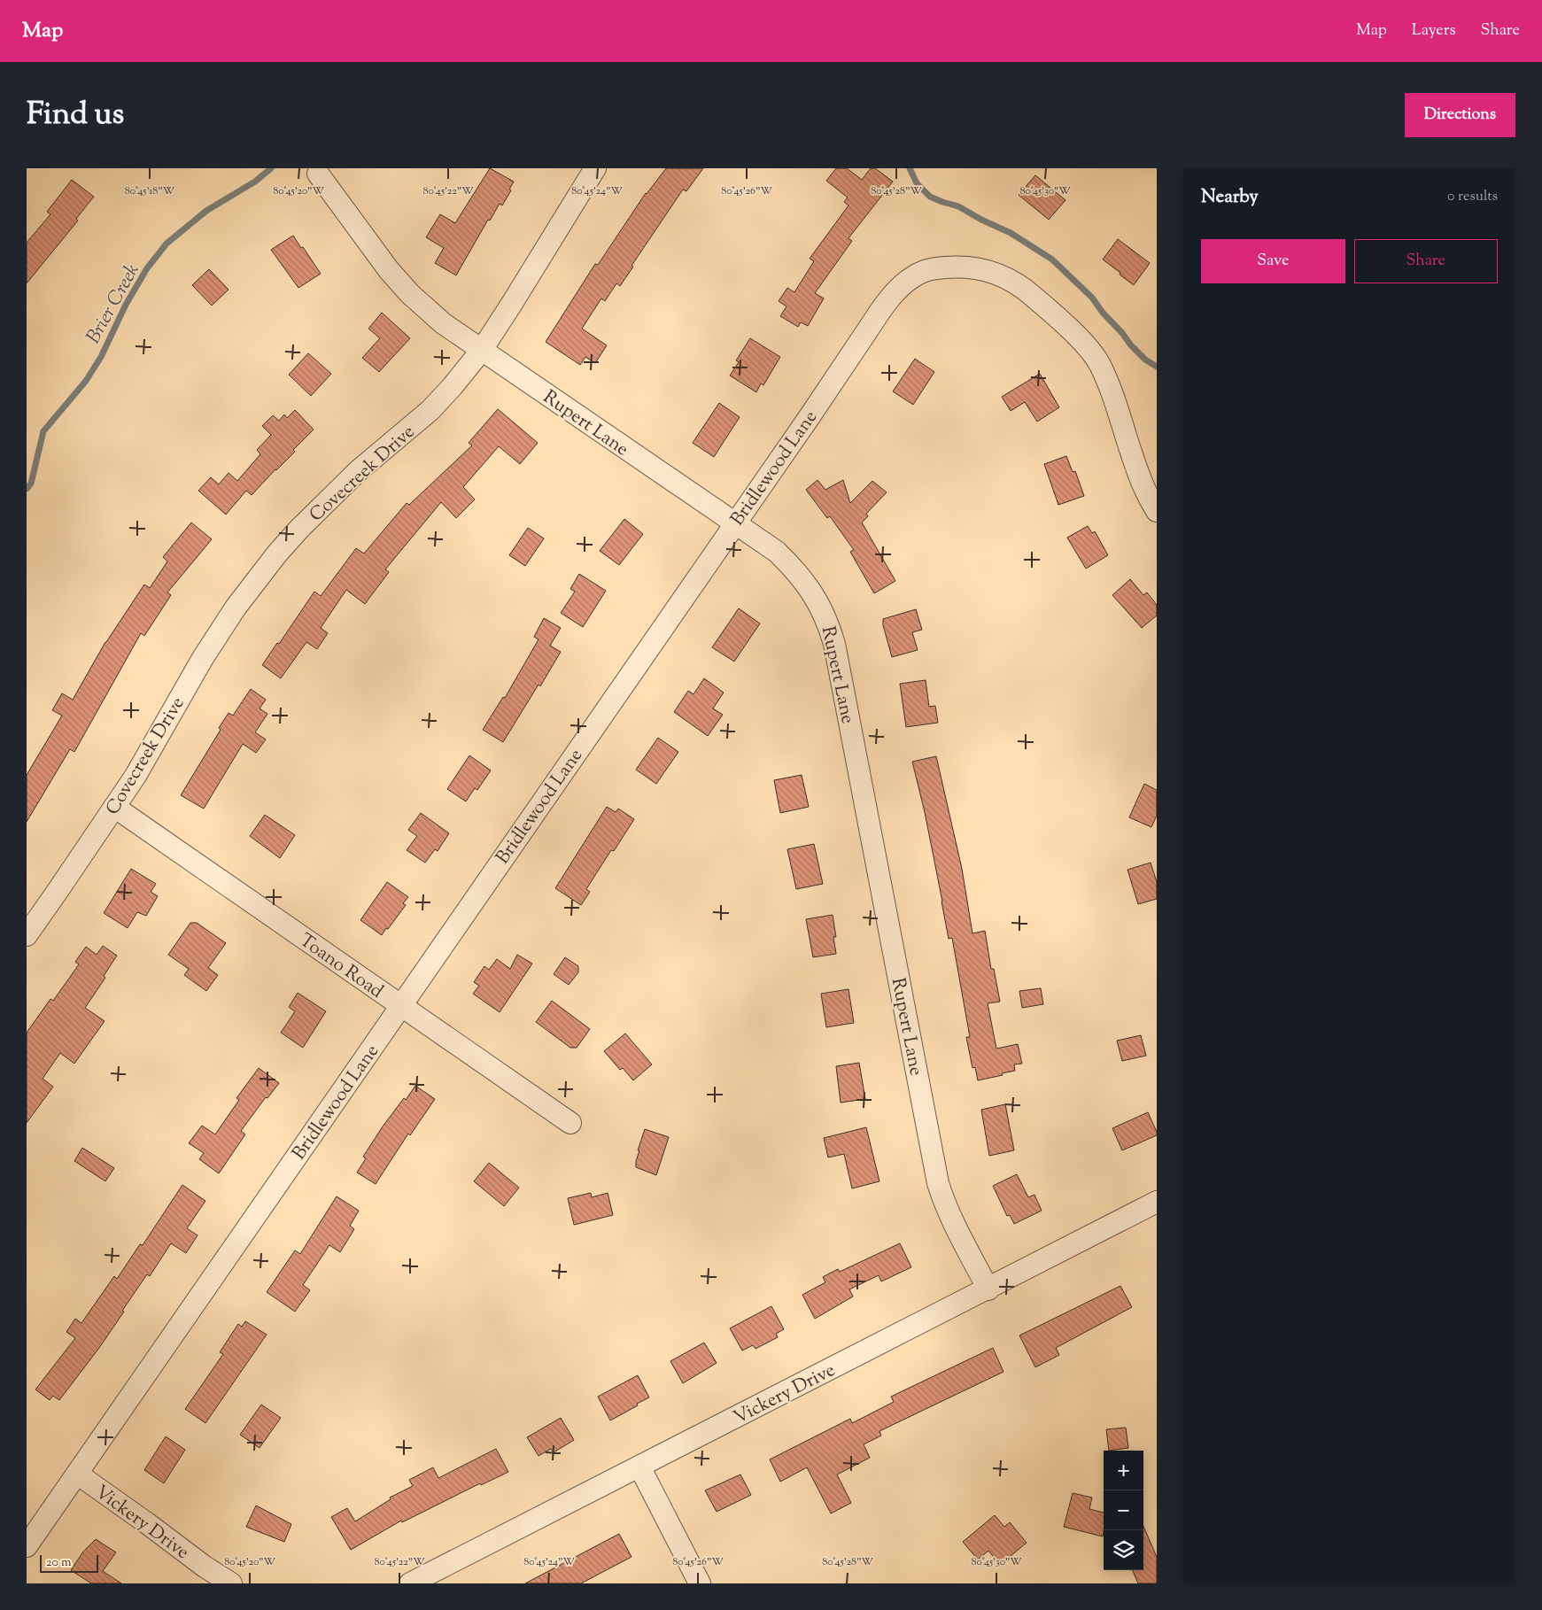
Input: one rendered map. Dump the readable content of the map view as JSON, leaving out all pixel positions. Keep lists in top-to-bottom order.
{
  "streets": {
    "street": [
      "Rupert Lane",
      "Bridlewood Lane",
      "Covecreek Drive",
      "Toano Road",
      "Vickery Drive"
    ]
  },
  "crossings": [
    ["Rupert Lane", "Bridlewood Lane"],
    ["Rupert Lane", "Covecreek Drive"],
    ["Rupert Lane", "Vickery Drive"],
    ["Bridlewood Lane", "Toano Road"],
    ["Bridlewood Lane", "Vickery Drive"],
    ["Covecreek Drive", "Toano Road"]
  ],
  "water": ["Brier Creek"],
  "scale_bar": "20 m",
  "page": {
    "header": "Map",
    "nav": ["Map", "Layers", "Share"],
    "title": "Find us",
    "buttons": [
      "Directions",
      ["Save", "Share"]
    ],
    "heading": ["Nearby", "0 results"],
    "map_buttons": ["+", "−"],
    "scale": "20 m"
  },
  "coordinates": [
    "80°45'18\"W",
    "80°45'20\"W",
    "80°45'22\"W",
    "80°45'24\"W",
    "80°45'26\"W",
    "80°45'28\"W",
    "80°45'30\"W"
  ]
}
